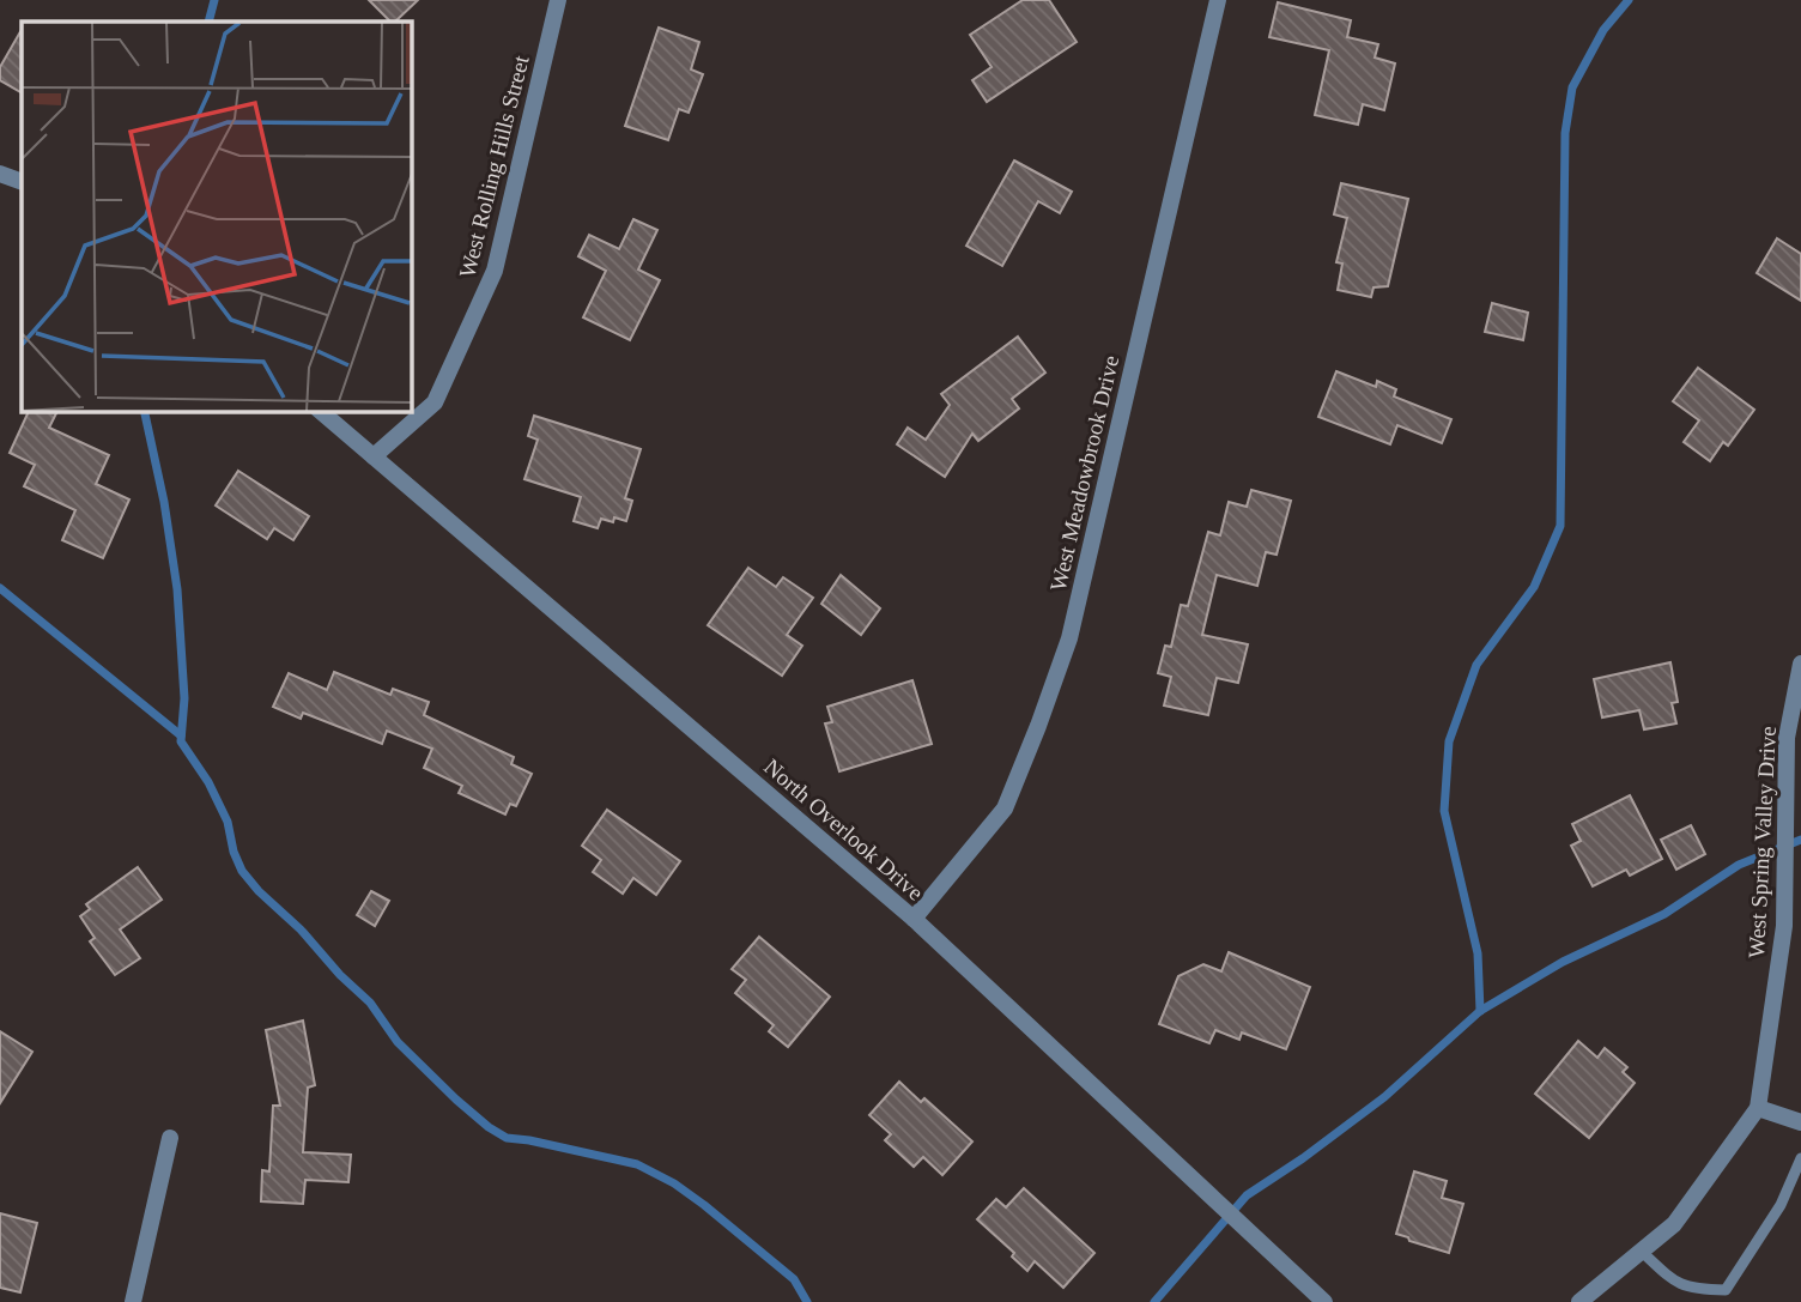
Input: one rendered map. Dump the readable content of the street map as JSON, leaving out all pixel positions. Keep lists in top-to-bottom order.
{
  "streets": {
    "street": [
      "West Rolling Hills Street",
      "West Meadowbrook Drive",
      "North Overlook Drive",
      "West Spring Valley Drive"
    ]
  },
  "crossings": [
    ["West Rolling Hills Street", "North Overlook Drive"],
    ["West Meadowbrook Drive", "North Overlook Drive"]
  ]
}
